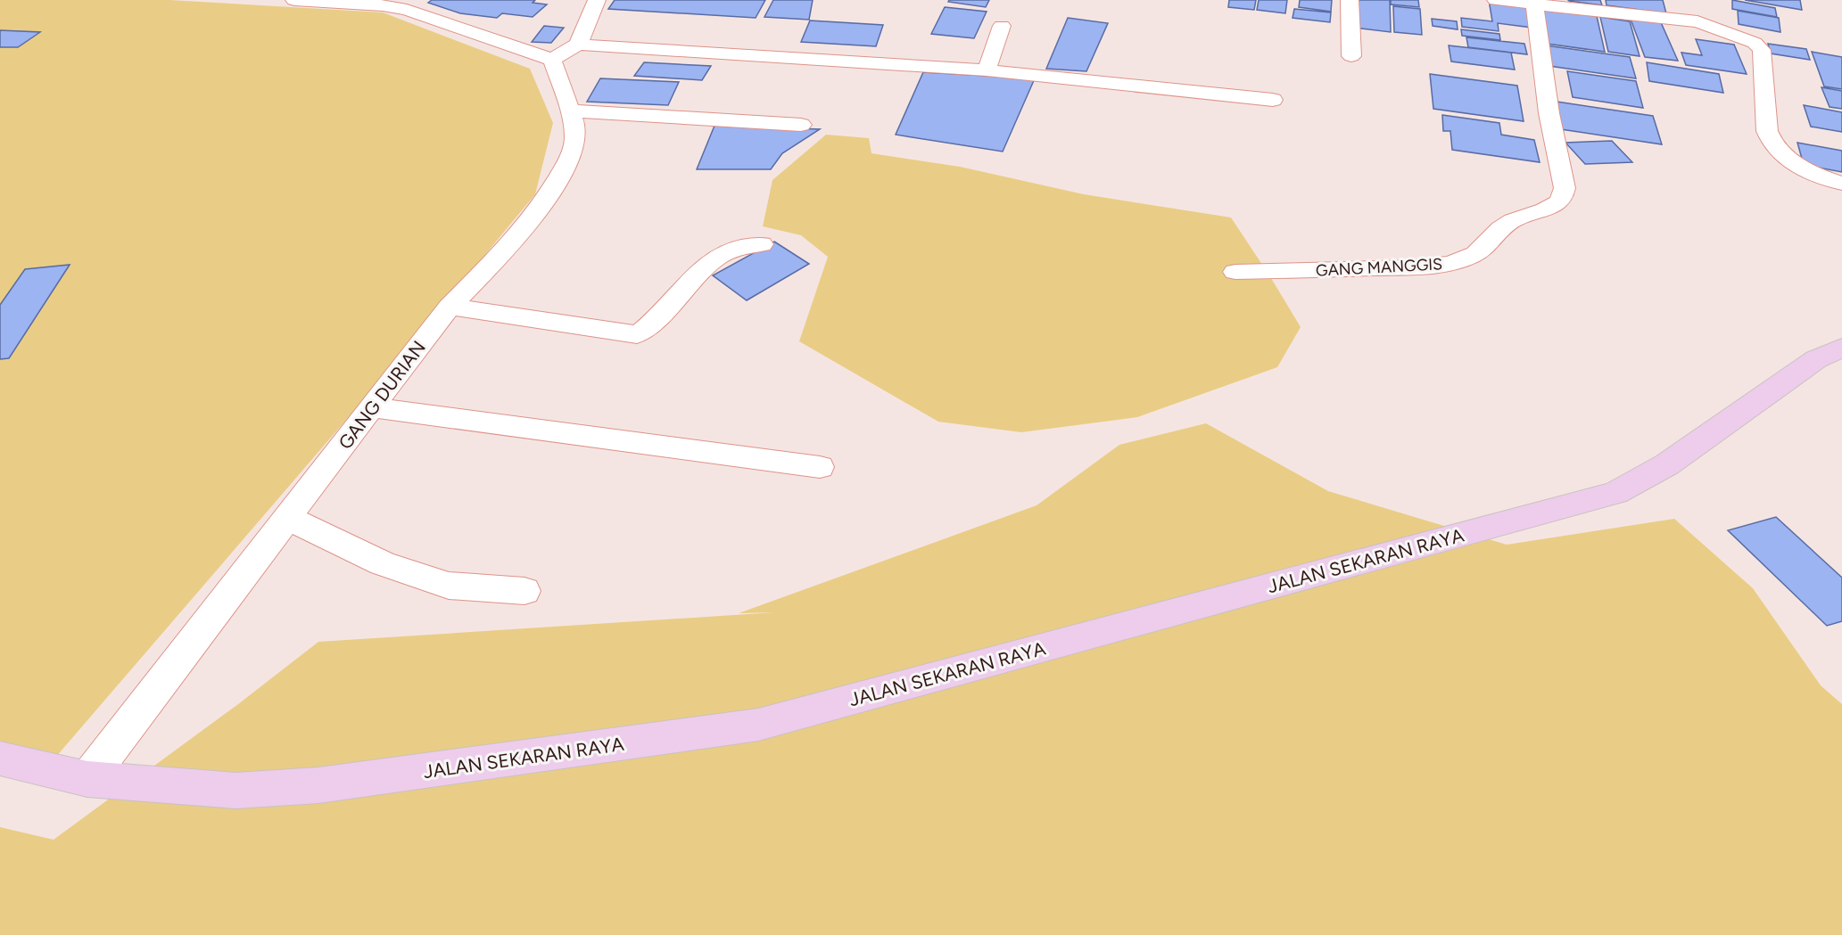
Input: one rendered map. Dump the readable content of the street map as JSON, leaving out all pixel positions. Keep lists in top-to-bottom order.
{
  "streets": {
    "main road": ["JALAN SEKARAN RAYA"],
    "street": ["GANG MANGGIS", "GANG DURIAN"]
  },
  "crossings": [
    ["GANG DURIAN", "JALAN SEKARAN RAYA"]
  ]
}
